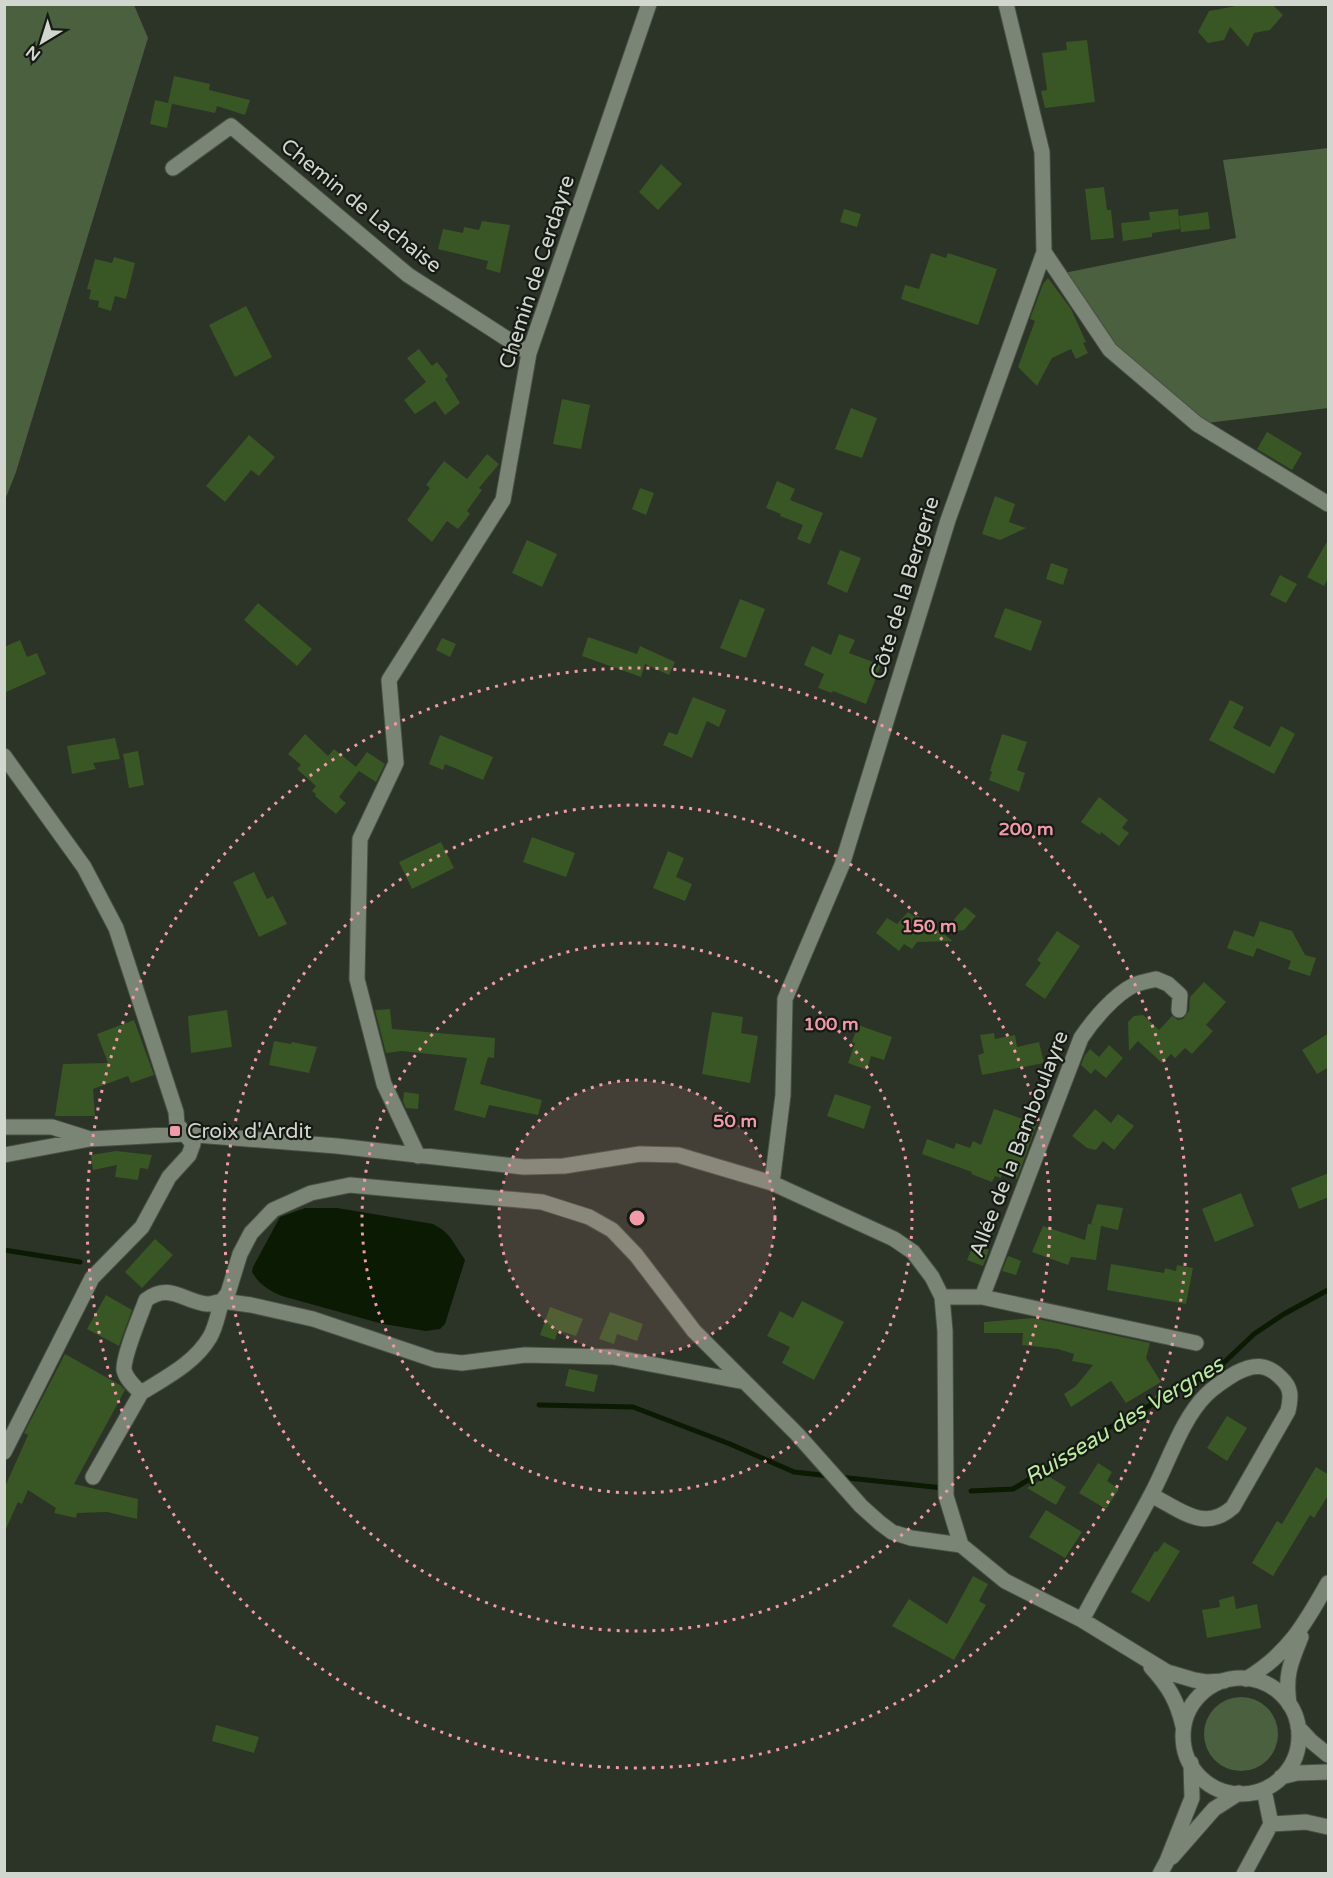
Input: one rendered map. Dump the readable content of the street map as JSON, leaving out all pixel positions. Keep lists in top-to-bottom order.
{
  "streets": {
    "street": [
      "Chemin de Lachaise",
      "Chemin de Cerdayre",
      "Côte de la Bergerie",
      "Allée de la Bamboulayre"
    ]
  },
  "crossings": [
    ["Chemin de Lachaise", "Chemin de Cerdayre"]
  ],
  "water": ["Ruisseau des Vergnes"],
  "places": {
    "transit": ["Croix d'Ardit"]
  },
  "north": "bottom left",
  "rings": [
    "200 m",
    "150 m",
    "100 m",
    "50 m"
  ]
}
